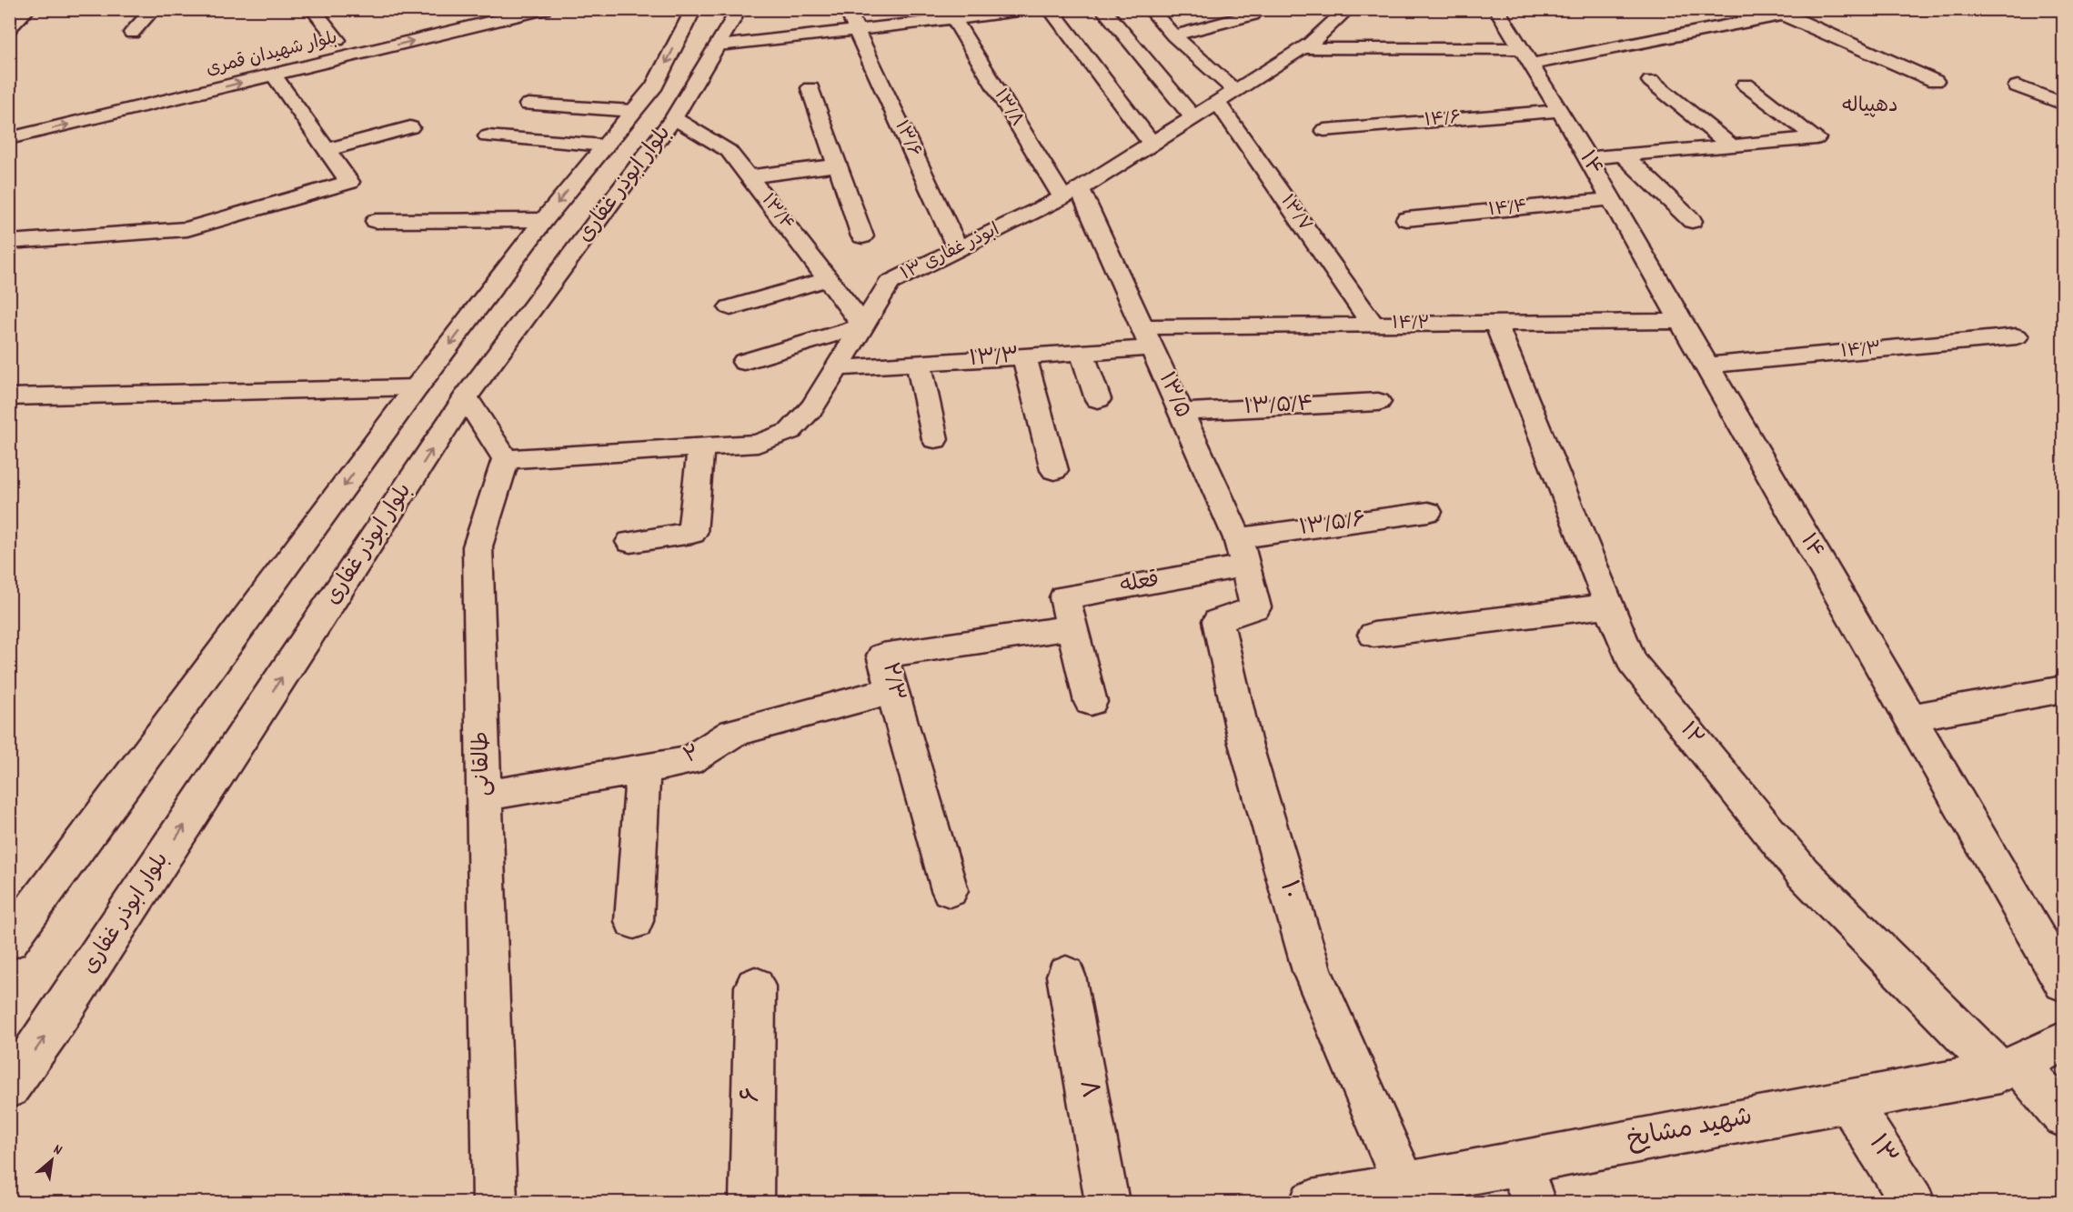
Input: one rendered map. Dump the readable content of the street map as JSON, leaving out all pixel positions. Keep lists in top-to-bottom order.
{
  "streets": {
    "street": [
      "بلوار شهیدان قمری",
      "۱۳/۸",
      "۱۴/۶",
      "۱۳/۶",
      "۱۴",
      "بلوار ابوذر غفاری",
      "۱۴/۴",
      "۱۳/۴",
      "۱۳/۷",
      "۱۳ ابوذر غفاری",
      "۱۴/۲",
      "۱۴/۳",
      "۱۳/۳",
      "۱۳/۵",
      "۱۳/۵/۴",
      "۱۳/۵/۶",
      "قعله",
      "۲/۳",
      "۱۲",
      "۲",
      "طالقانی",
      "۱۰",
      "۸",
      "۶",
      "شهید مشایخ",
      "۱۳"
    ]
  },
  "crossings": [
    ["۱۳/۸", "۱۳ ابوذر غفاری"],
    ["۱۳/۸", "۱۳/۵"],
    ["۱۴/۶", "۱۴"],
    ["۱۳/۶", "۱۳ ابوذر غفاری"],
    ["۱۴", "۱۴/۴"],
    ["۱۴", "۱۴/۲"],
    ["۱۴", "۱۴/۳"],
    ["بلوار ابوذر غفاری", "۱۳/۴"],
    ["۱۳/۴", "۱۳ ابوذر غفاری"],
    ["۱۳/۷", "۱۳ ابوذر غفاری"],
    ["۱۳/۷", "۱۴/۲"],
    ["۱۳ ابوذر غفاری", "۱۳/۳"],
    ["۱۳ ابوذر غفاری", "۱۳/۵"],
    ["۱۳ ابوذر غفاری", "طالقانی"],
    ["۱۴/۲", "۱۳/۳"],
    ["۱۴/۲", "۱۳/۵"],
    ["۱۴/۲", "۱۲"],
    ["۱۳/۳", "۱۳/۵"],
    ["۱۳/۵", "۱۳/۵/۴"],
    ["۱۳/۵", "۱۳/۵/۶"],
    ["۱۳/۵", "قعله"],
    ["۱۳/۵", "۱۰"],
    ["۱۳/۵/۶", "قعله"],
    ["قعله", "۲/۳"],
    ["۲/۳", "۲"],
    ["۱۲", "شهید مشایخ"],
    ["۲", "طالقانی"],
    ["۱۰", "شهید مشایخ"],
    ["شهید مشایخ", "۱۳"]
  ],
  "districts": ["دهپیاله"],
  "north": "top right"
}
